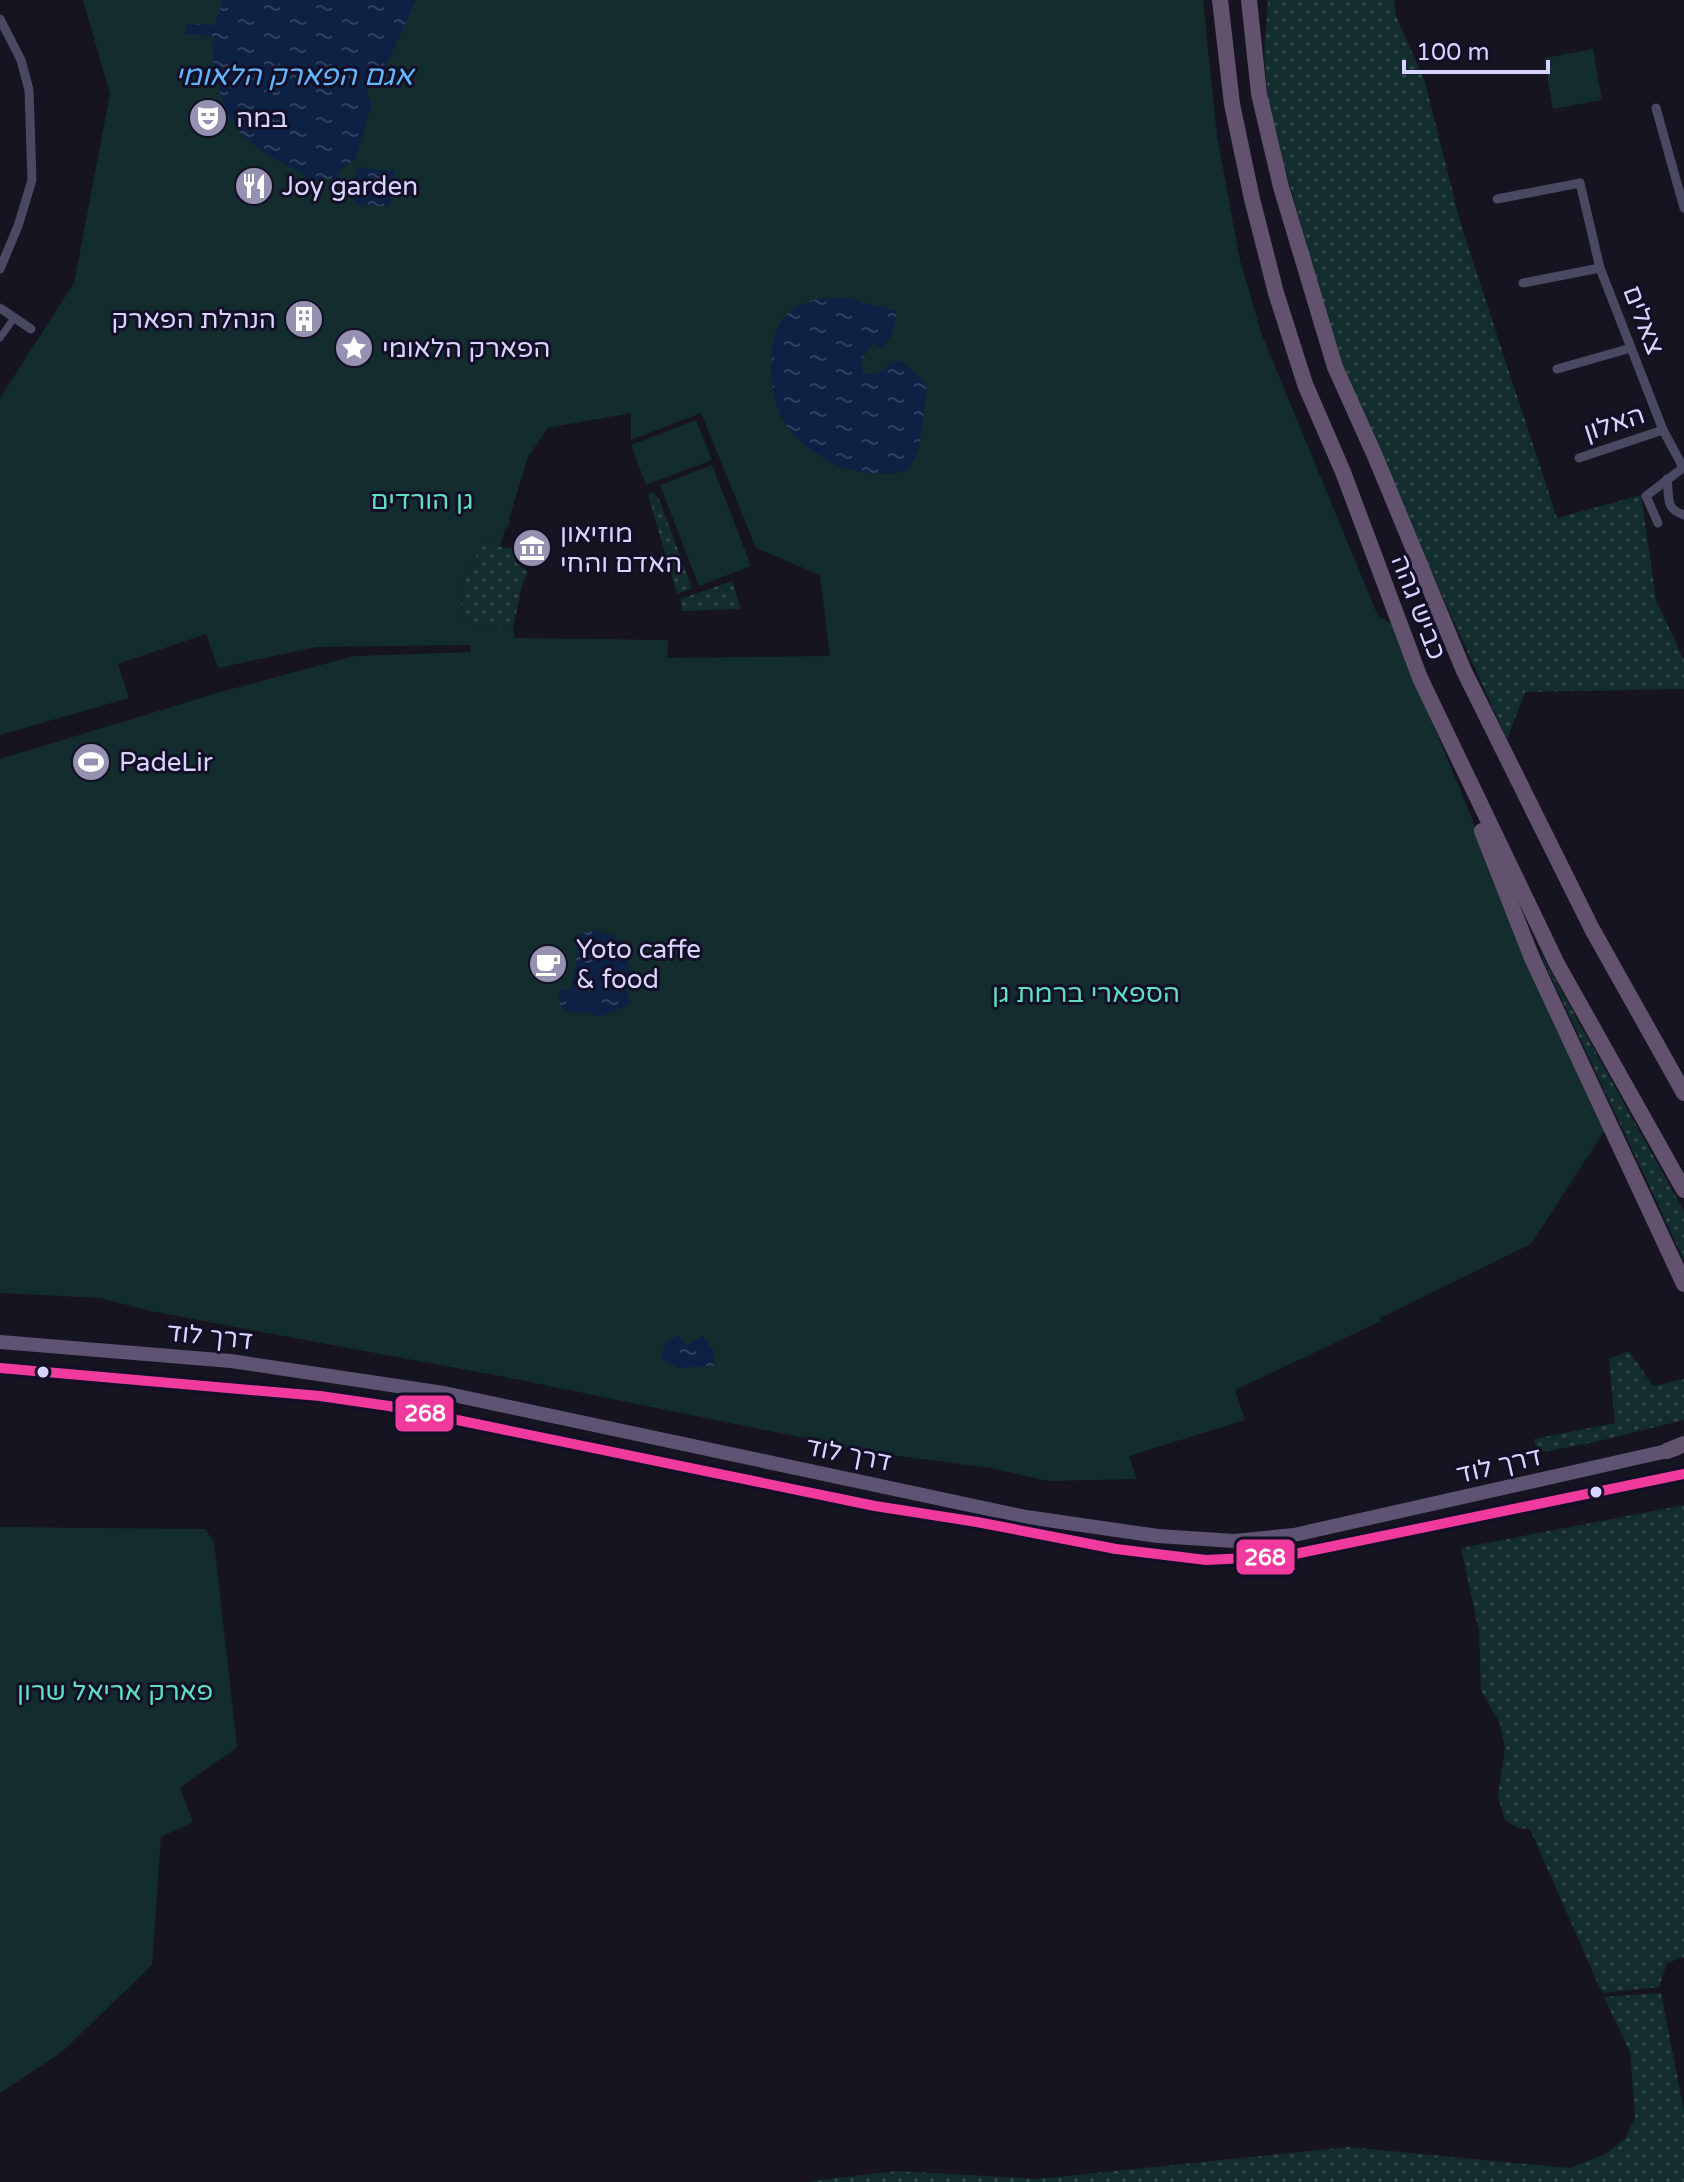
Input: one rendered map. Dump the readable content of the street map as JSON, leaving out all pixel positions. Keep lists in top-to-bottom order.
{
  "streets": {
    "highway": ["כביש גהה"],
    "main road": ["דרך לוד"],
    "street": ["צאלים", "האלון"]
  },
  "crossings": [
    ["צאלים", "האלון"]
  ],
  "water": ["אגם הפארק הלאומי"],
  "parks": ["גן הורדים", "הספארי ברמת גן", "פארק אריאל שרון"],
  "places": {
    "theatre": ["במה"],
    "restaurant": ["Joy garden"],
    "building": ["הנהלת הפארק"],
    "place": ["הפארק הלאומי"],
    "museum": ["מוזיאון האדם והחי"],
    "sports": ["PadeLir"],
    "cafe": ["Yoto caffe & food"]
  },
  "lines": ["transit line 268"],
  "scale_bar": "100 m"
}
